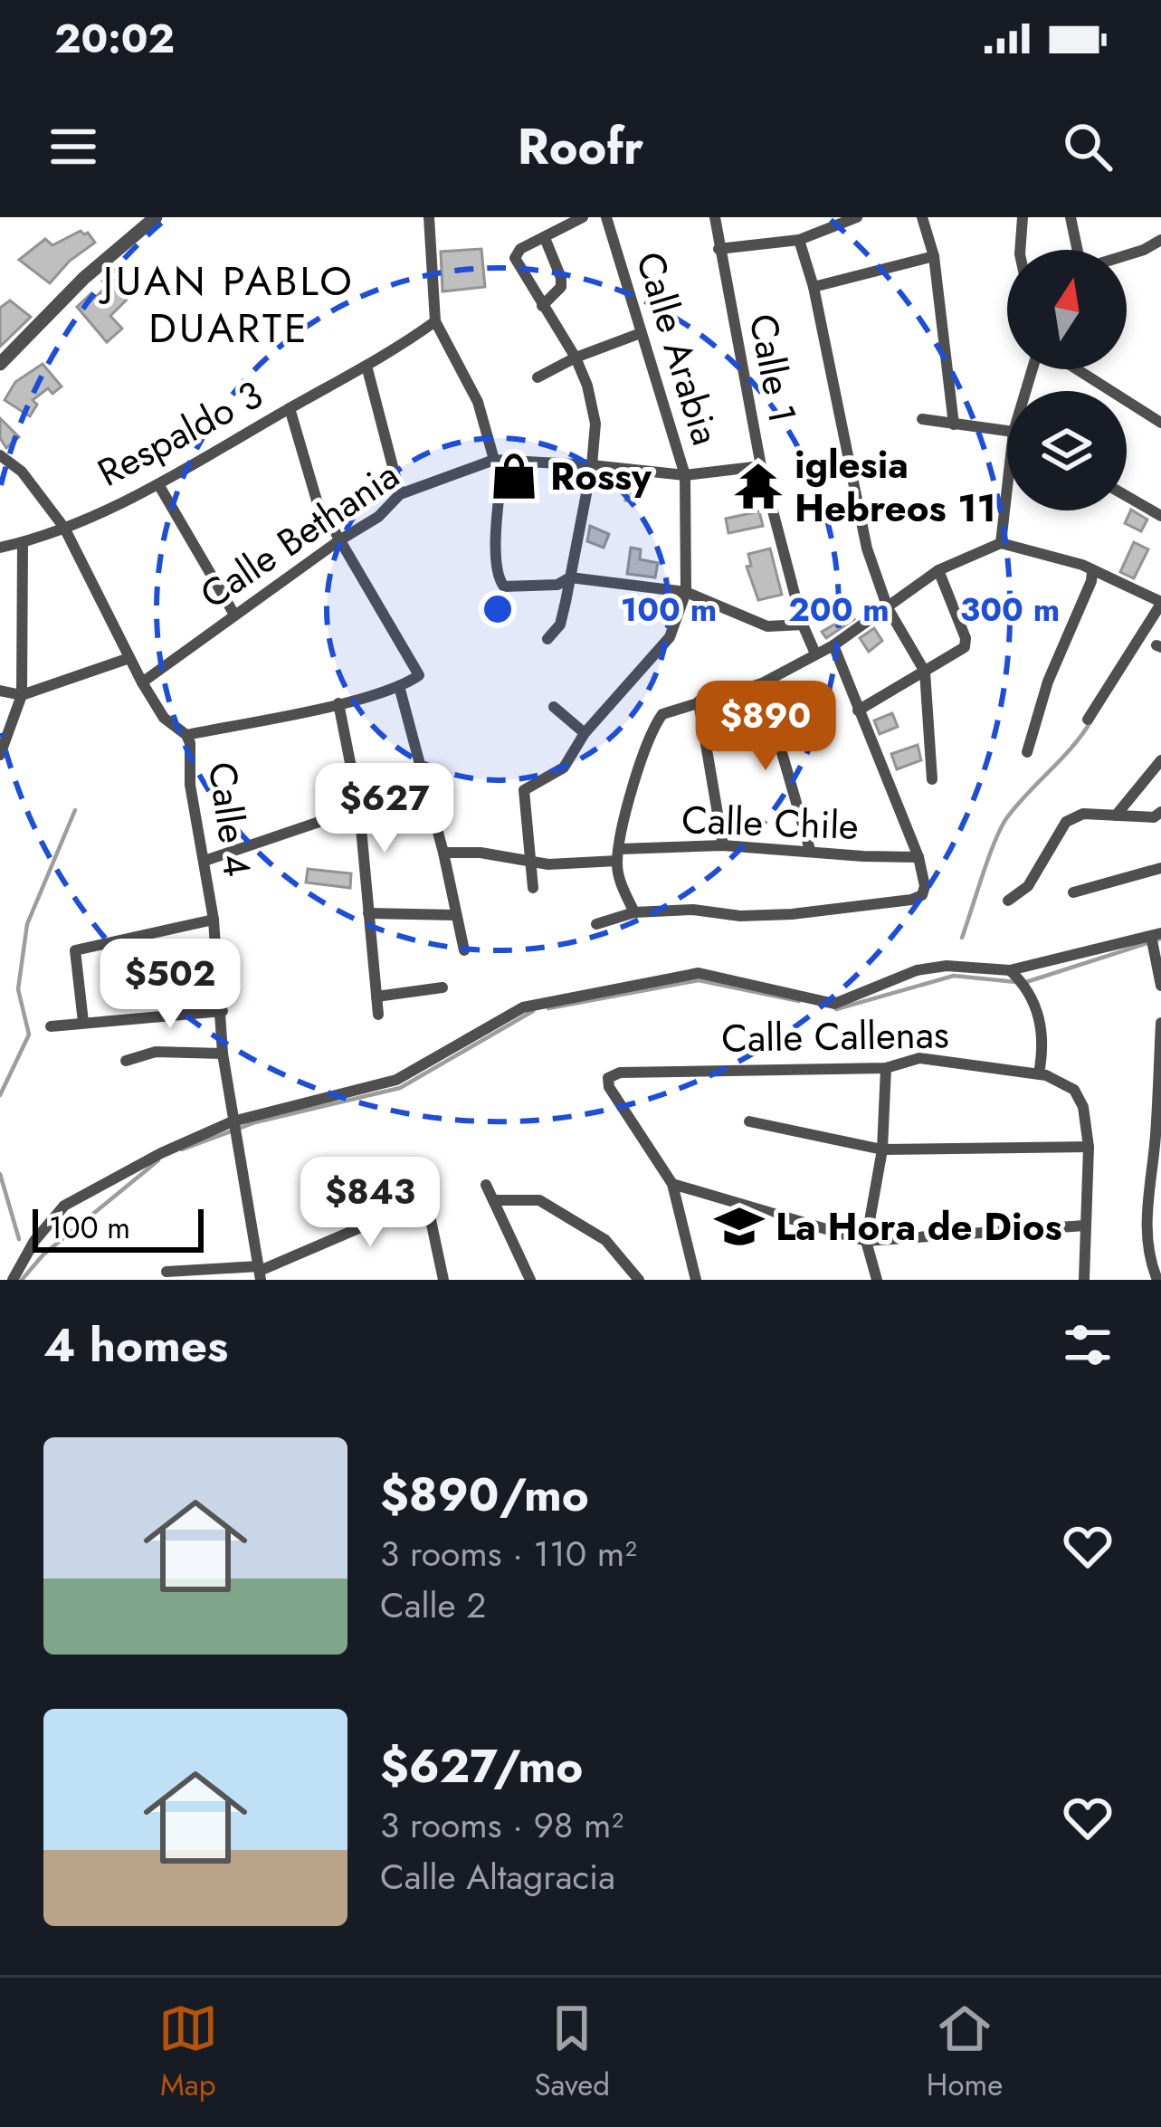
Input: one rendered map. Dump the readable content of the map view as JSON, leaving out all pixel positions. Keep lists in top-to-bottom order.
{
  "streets": {
    "street": [
      "Calle Arabia",
      "Calle 1",
      "Respaldo 3",
      "Calle Bethania",
      "Calle 4",
      "Calle Chile",
      "Calle Callenas"
    ]
  },
  "crossings": [
    ["Calle Arabia", "Calle Bethania"],
    ["Calle Arabia", "Calle Chile"],
    ["Calle 1", "Calle Bethania"],
    ["Respaldo 3", "Calle 4"],
    ["Calle Bethania", "Calle 4"]
  ],
  "districts": ["JUAN PABLO DUARTE"],
  "places": {
    "shop": ["Rossy"],
    "temple": ["iglesia Hebreos 11"],
    "school or university": ["La Hora de Dios"]
  },
  "scale_bar": "100 m",
  "north": "top",
  "page": {
    "status": "20:02",
    "header": "Roofr",
    "price": [
      "$890",
      "$627",
      "$502",
      "$843"
    ],
    "scale": "100 m",
    "heading": "4 homes",
    "list": [
      {
        "name": "$890/mo",
        "note": "3 rooms · 110 m² · Calle 2"
      },
      {
        "name": "$627/mo",
        "note": "3 rooms · 98 m² · Calle Altagracia"
      }
    ],
    "tabs": ["Map", "Saved", "Home"]
  },
  "rings": ["100 m", "200 m", "300 m"]
}
